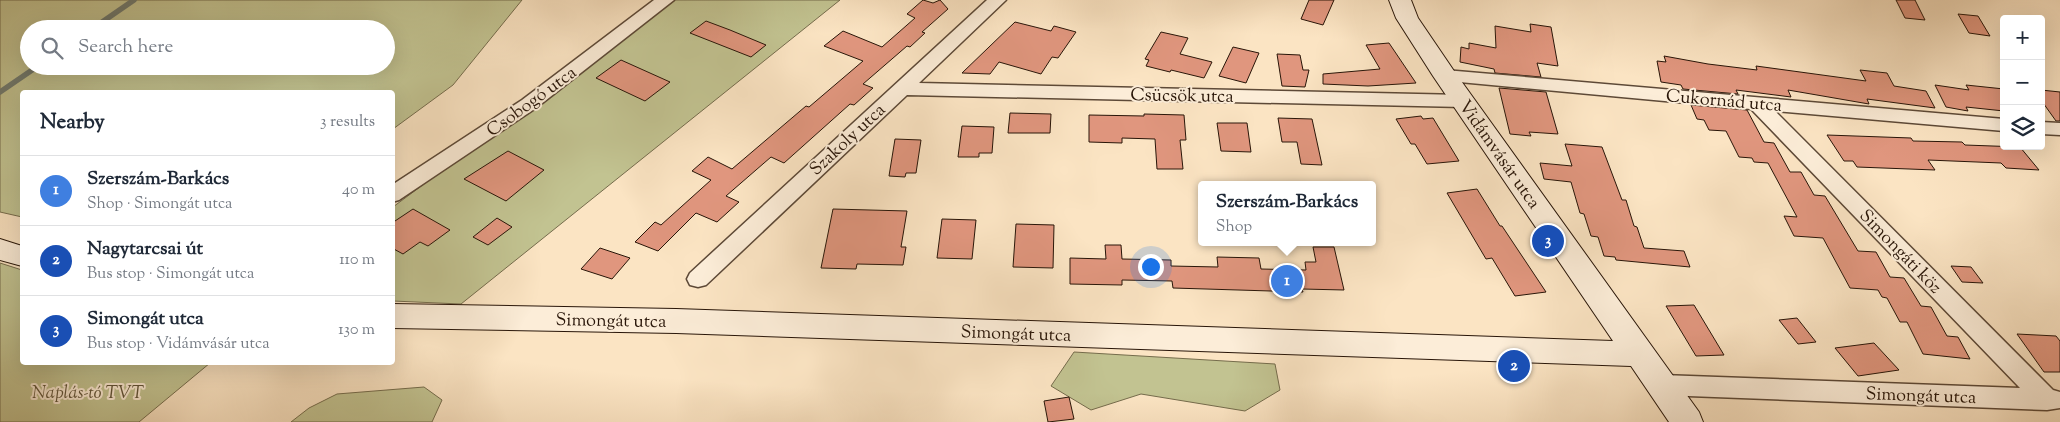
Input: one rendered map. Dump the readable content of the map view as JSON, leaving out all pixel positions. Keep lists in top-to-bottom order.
{
  "streets": {
    "main road": ["Vidámvásár utca", "Simongát utca"],
    "street": [
      "Csücsök utca",
      "Cukornád utca",
      "Csobogó utca",
      "Szakoly utca",
      "Simongáti köz"
    ]
  },
  "crossings": [
    ["Csücsök utca", "Szakoly utca"],
    ["Csücsök utca", "Vidámvásár utca"],
    ["Cukornád utca", "Vidámvásár utca"],
    ["Cukornád utca", "Simongáti köz"],
    ["Vidámvásár utca", "Simongát utca"],
    ["Simongáti köz", "Simongát utca"]
  ],
  "parks": ["Naplás-tó TVT"],
  "page": {
    "map_buttons": ["+", "−"],
    "search": "Search here",
    "heading": ["Nearby", "3 results"],
    "list": [
      {
        "mark": "1",
        "name": "Szerszám-Barkács",
        "note": "Shop · Simongát utca",
        "value": "40 m"
      },
      {
        "mark": "2",
        "name": "Nagytarcsai út",
        "note": "Bus stop · Simongát utca",
        "value": "110 m"
      },
      {
        "mark": "3",
        "name": "Simongát utca",
        "note": "Bus stop · Vidámvásár utca",
        "value": "130 m"
      }
    ],
    "popup": ["Szerszám-Barkács", "Shop"],
    "pins": ["3", "1", "2"]
  }
}
